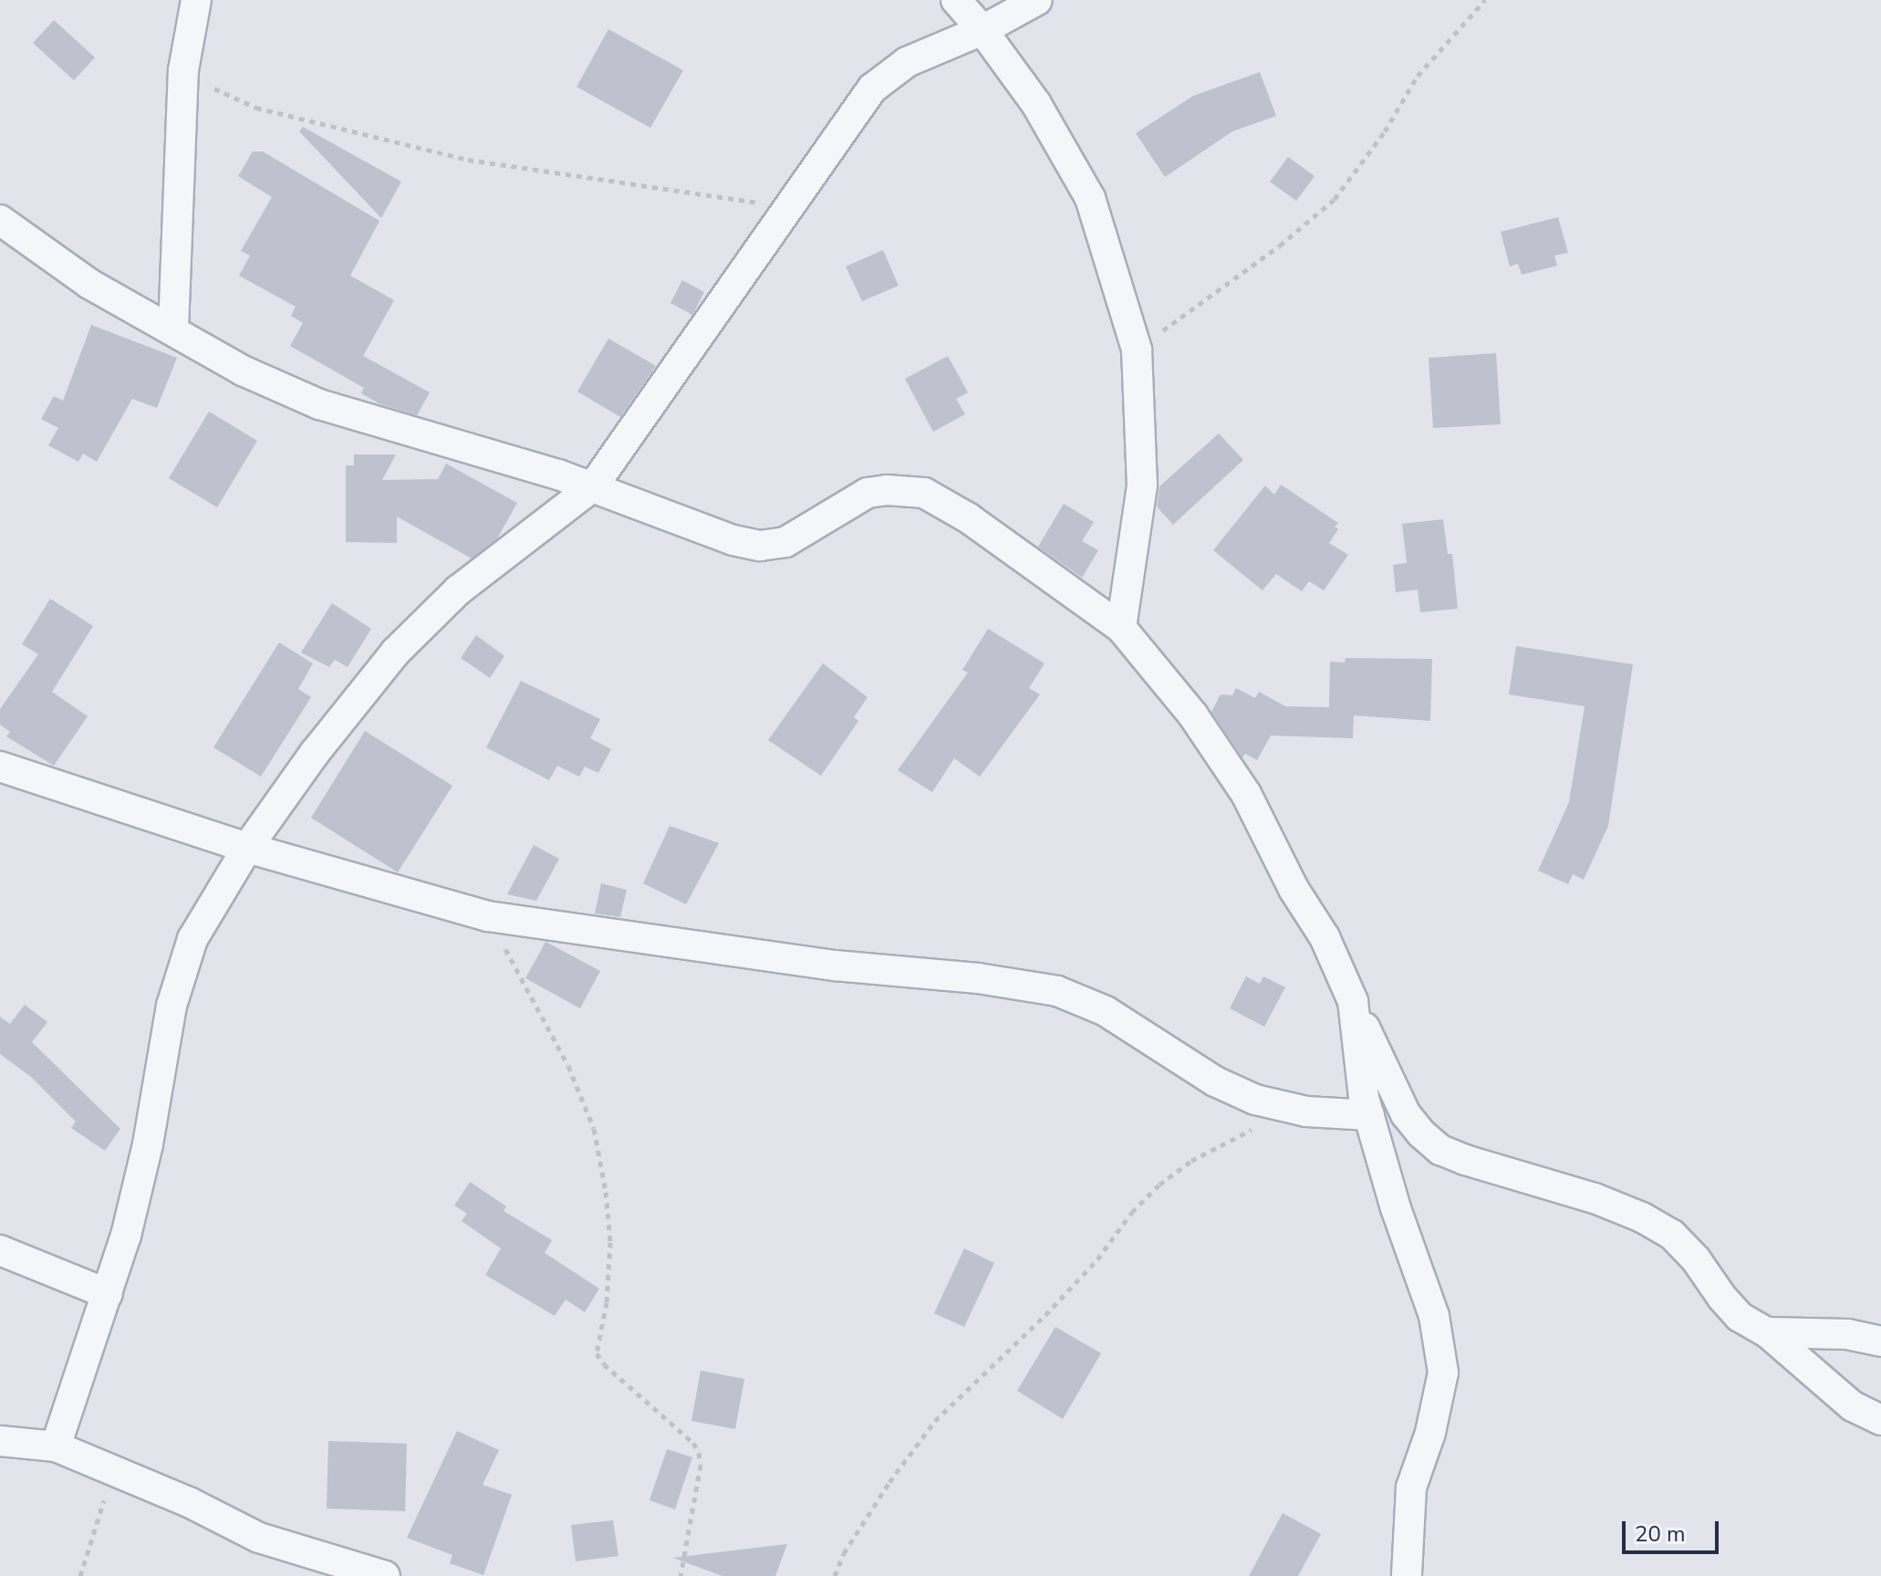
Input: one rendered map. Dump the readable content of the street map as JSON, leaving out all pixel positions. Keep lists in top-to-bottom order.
{
  "scale_bar": "20 m"
}
